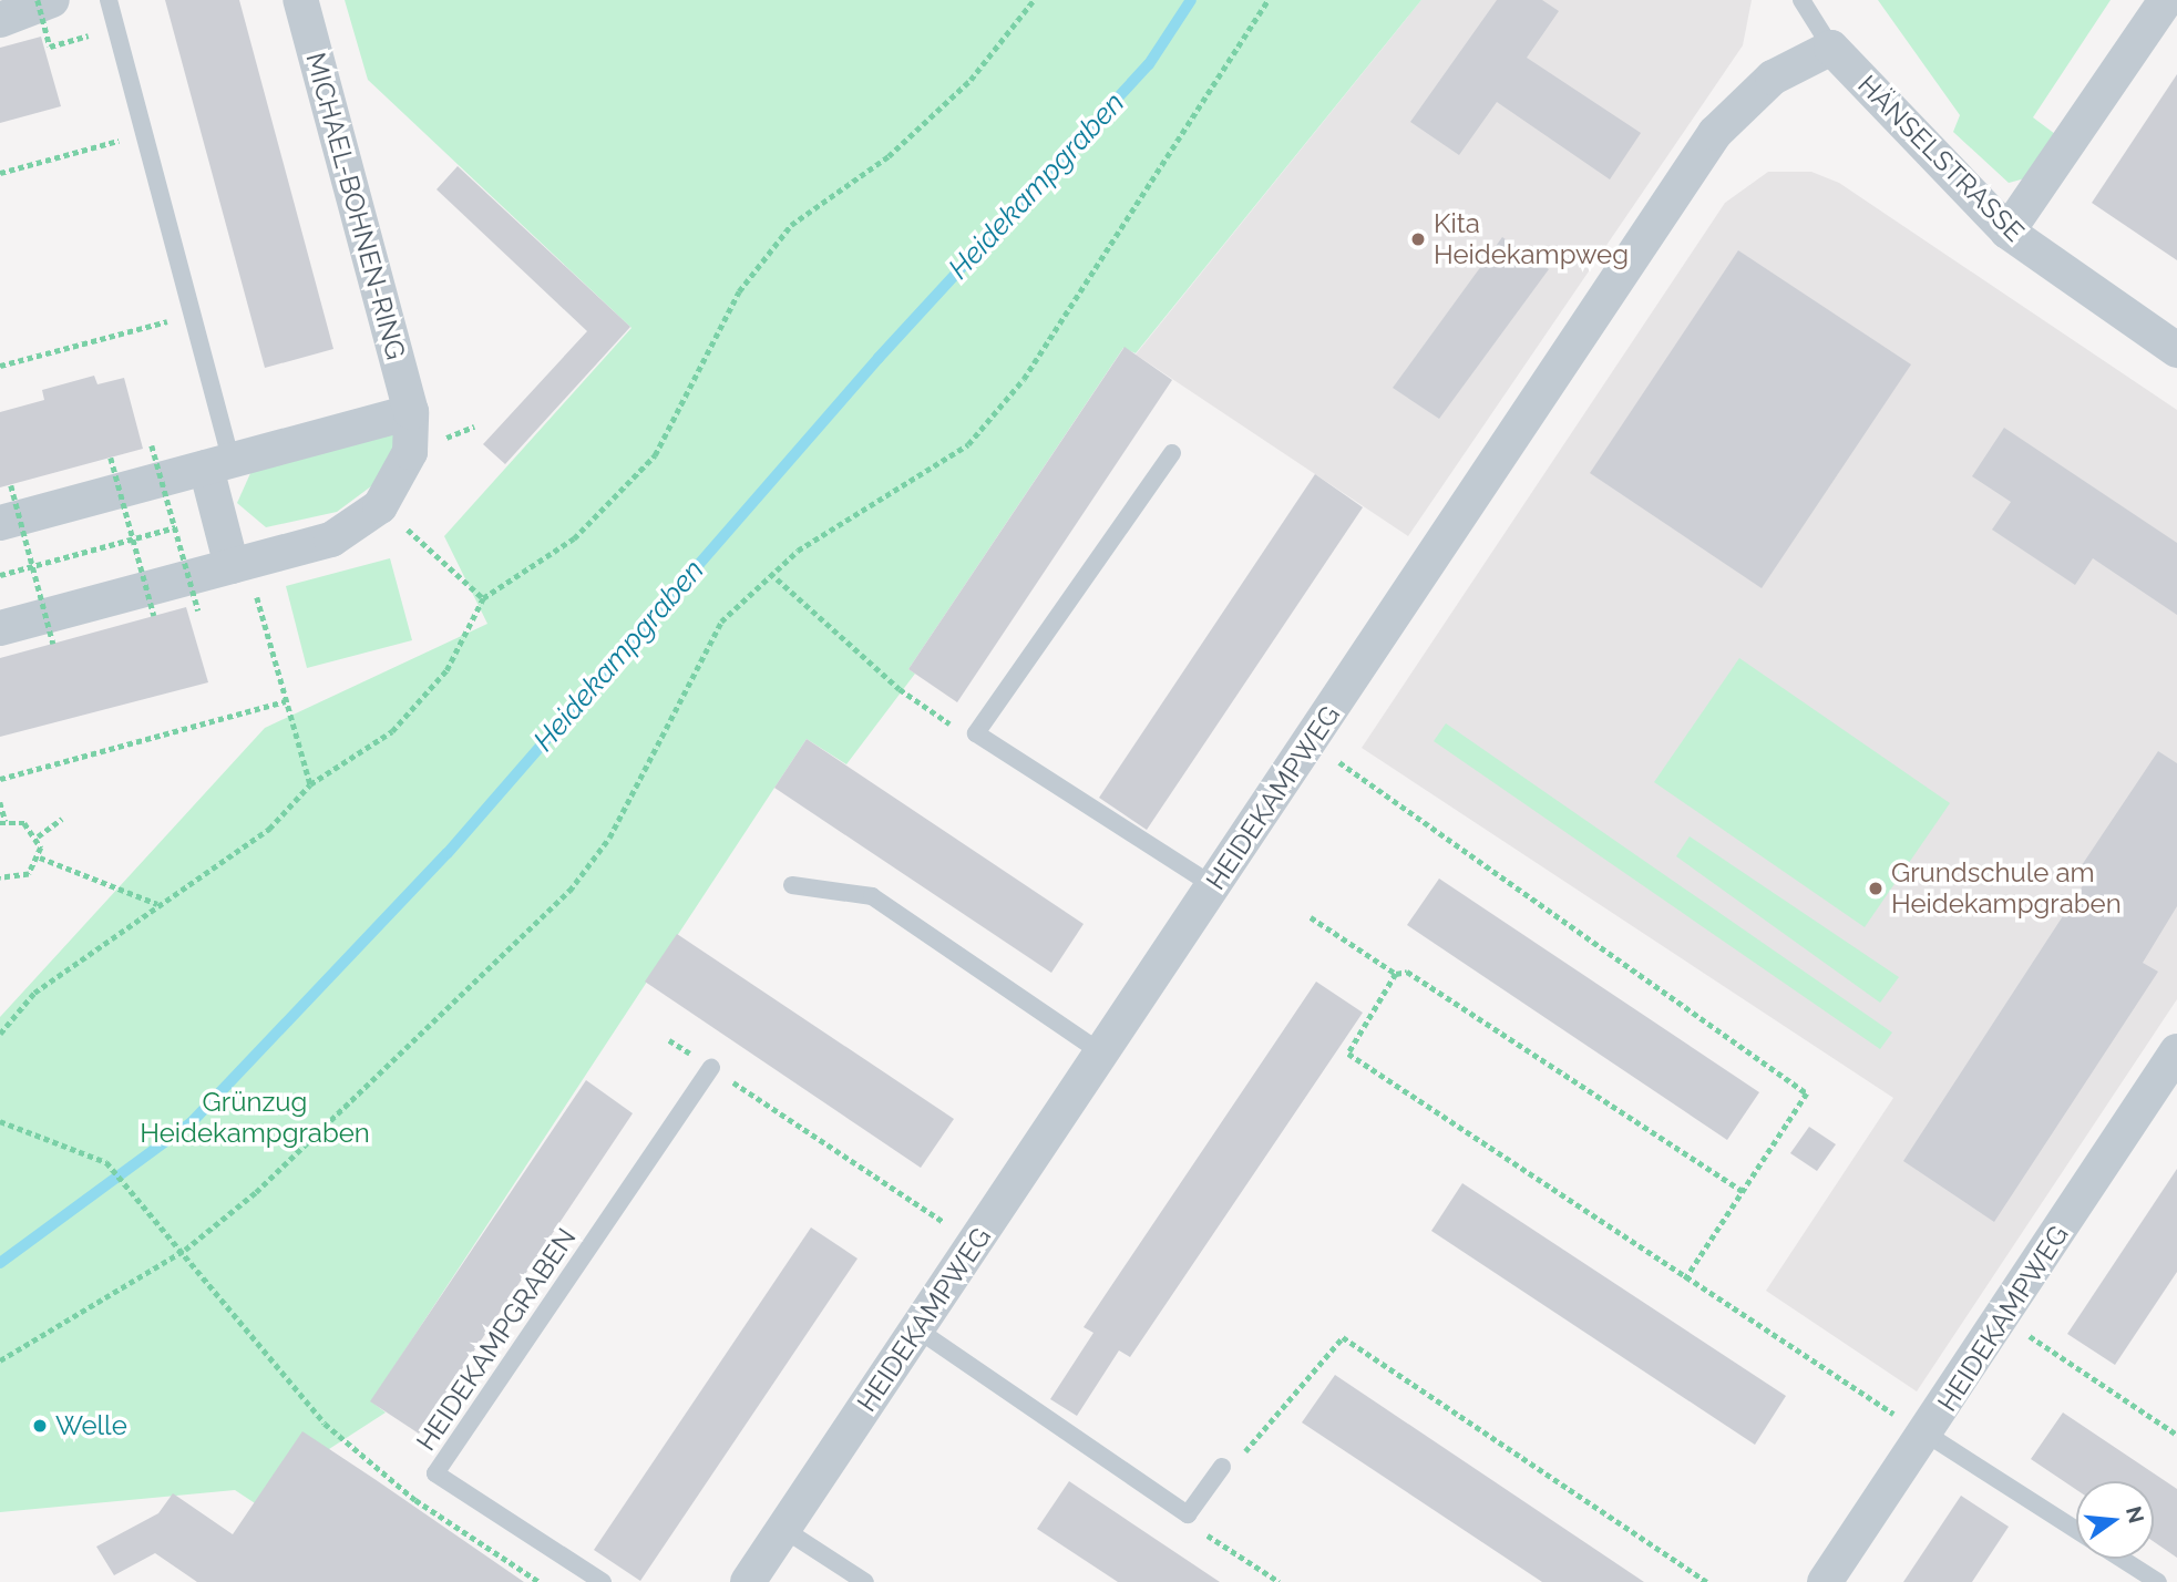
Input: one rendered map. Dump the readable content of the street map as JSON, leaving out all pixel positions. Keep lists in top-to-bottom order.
{
  "streets": {
    "street": ["HÄNSELSTRASSE", "MICHAEL-BOHNEN-RING", "HEIDEKAMPWEG"],
    "lane": ["HEIDEKAMPGRABEN"]
  },
  "crossings": [
    ["HÄNSELSTRASSE", "HEIDEKAMPWEG"]
  ],
  "water": ["Heidekampgraben"],
  "parks": ["Grünzug Heidekampgraben"],
  "places": ["Kita Heidekampweg", "Grundschule am Heidekampgraben", "Welle"],
  "north": "right"
}
